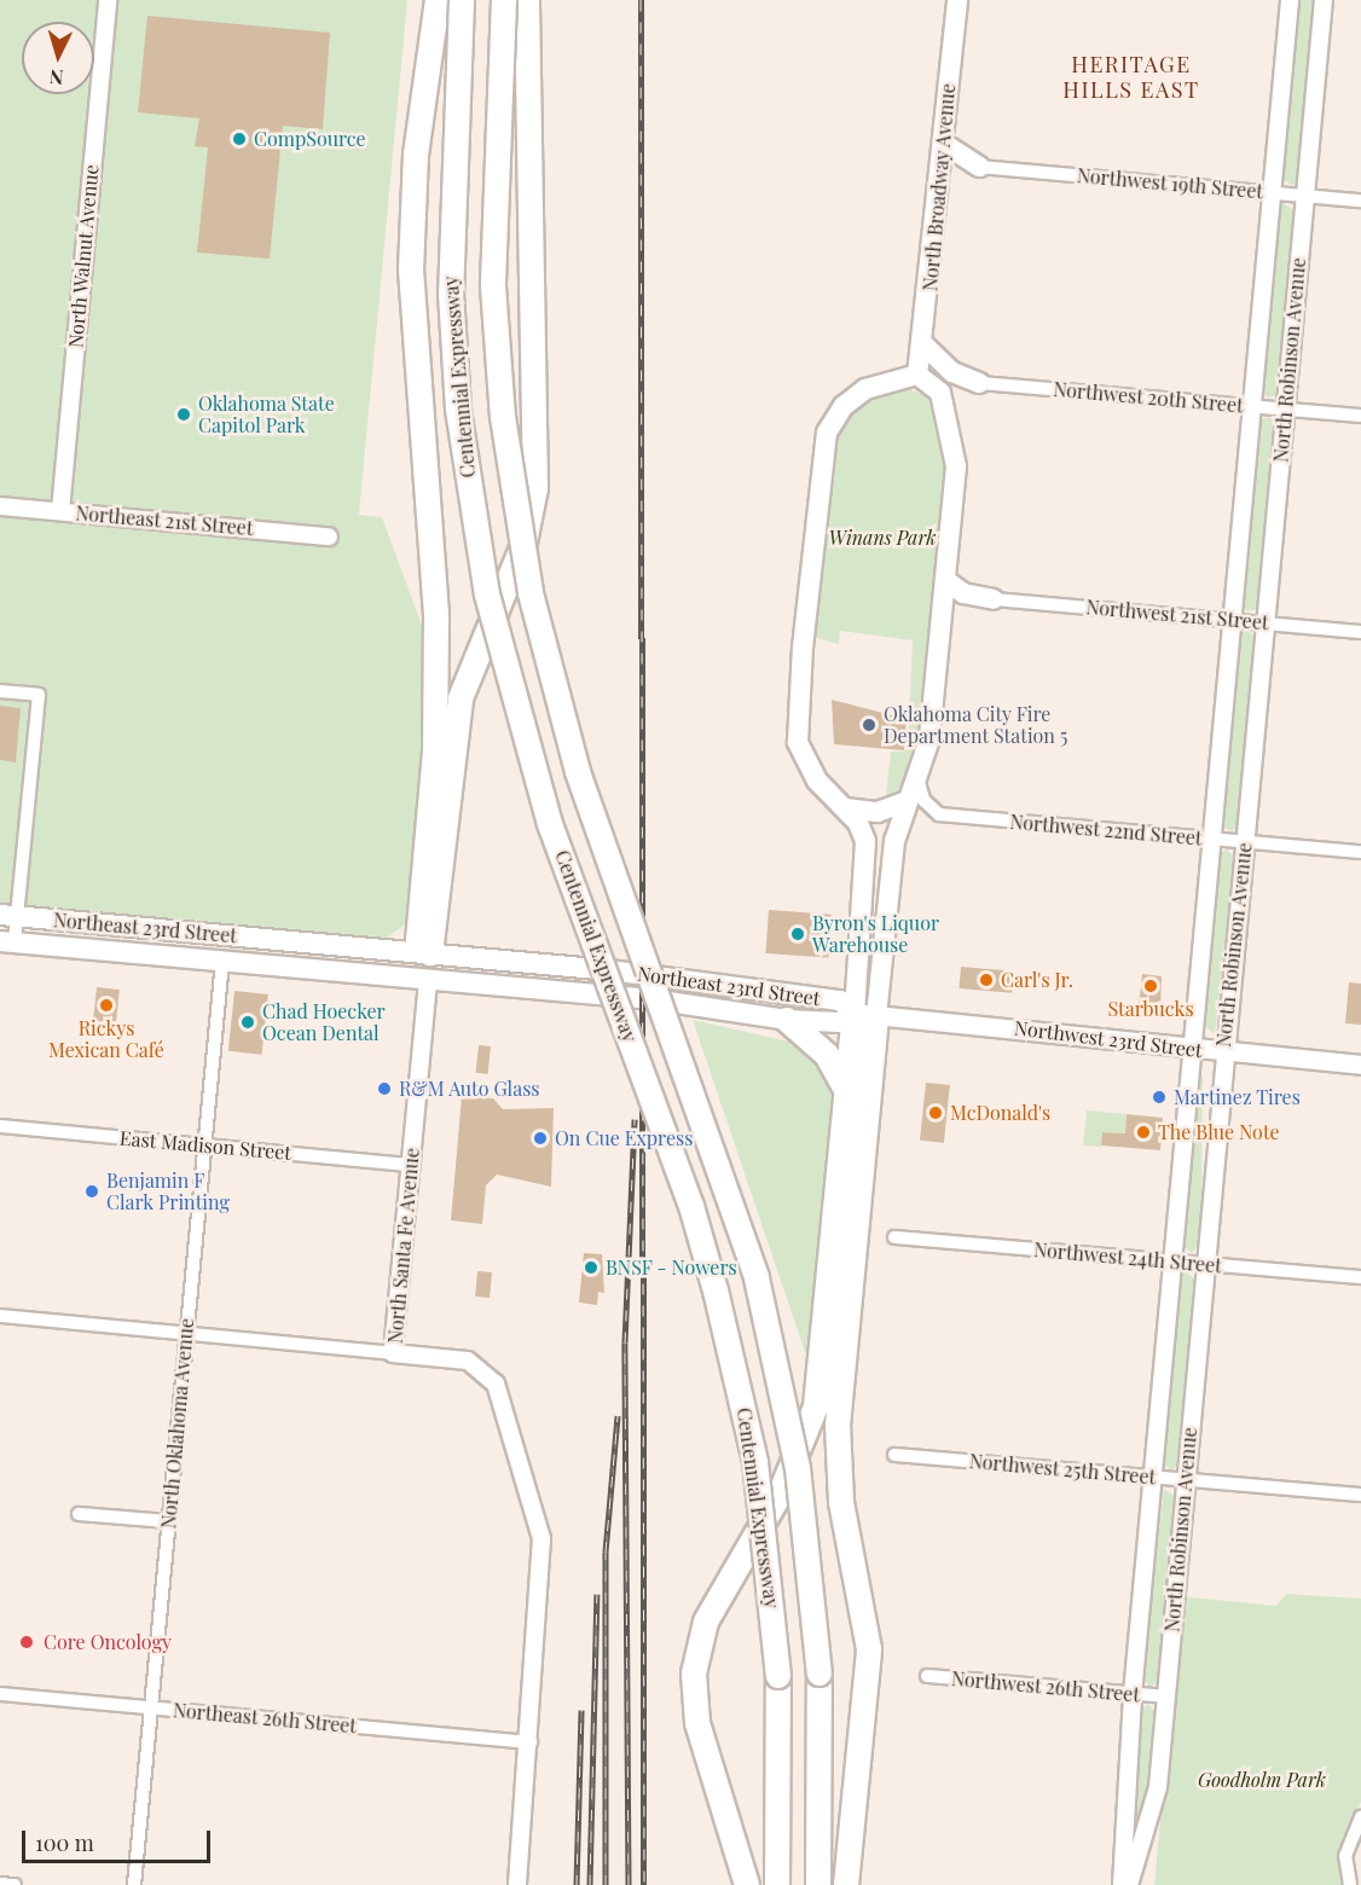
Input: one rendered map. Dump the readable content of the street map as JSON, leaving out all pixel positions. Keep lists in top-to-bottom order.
{
  "streets": {
    "highway": ["Centennial Expressway"],
    "main road": [
      "North Broadway Avenue",
      "Northeast 23rd Street",
      "Northwest 23rd Street",
      "North Santa Fe Avenue"
    ],
    "street": [
      "Northwest 19th Street",
      "North Walnut Avenue",
      "North Robinson Avenue",
      "Northwest 20th Street",
      "Northeast 21st Street",
      "Northwest 21st Street",
      "Northwest 22nd Street",
      "East Madison Street",
      "Northwest 24th Street",
      "North Oklahoma Avenue",
      "Northwest 25th Street",
      "Northwest 26th Street",
      "Northeast 26th Street"
    ]
  },
  "crossings": [
    ["Northwest 19th Street", "North Robinson Avenue"],
    ["North Walnut Avenue", "Northeast 21st Street"],
    ["North Robinson Avenue", "Northwest 20th Street"],
    ["North Robinson Avenue", "Northwest 21st Street"],
    ["North Robinson Avenue", "Northwest 22nd Street"],
    ["North Robinson Avenue", "Northwest 23rd Street"],
    ["North Robinson Avenue", "Northwest 24th Street"],
    ["North Robinson Avenue", "Northwest 25th Street"],
    ["North Robinson Avenue", "Northwest 26th Street"],
    ["Northeast 23rd Street", "Northwest 23rd Street"],
    ["Northeast 23rd Street", "North Santa Fe Avenue"],
    ["Northeast 23rd Street", "North Oklahoma Avenue"],
    ["East Madison Street", "North Santa Fe Avenue"],
    ["East Madison Street", "North Oklahoma Avenue"],
    ["North Santa Fe Avenue", "Northeast 26th Street"],
    ["North Oklahoma Avenue", "Northeast 26th Street"]
  ],
  "districts": ["HERITAGE HILLS EAST"],
  "parks": ["Winans Park", "Goodholm Park"],
  "places": [
    "CompSource",
    "Oklahoma State Capitol Park",
    "Oklahoma City Fire Department Station 5",
    "Byron's Liquor Warehouse",
    "Carl's Jr.",
    "Starbucks",
    "Rickys Mexican Café",
    "Chad Hoecker Ocean Dental",
    "R&M Auto Glass",
    "Martinez Tires",
    "McDonald's",
    "The Blue Note",
    "On Cue Express",
    "Benjamin F Clark Printing",
    "BNSF - Nowers",
    "Core Oncology"
  ],
  "scale_bar": "100 m",
  "north": "bottom"
}
